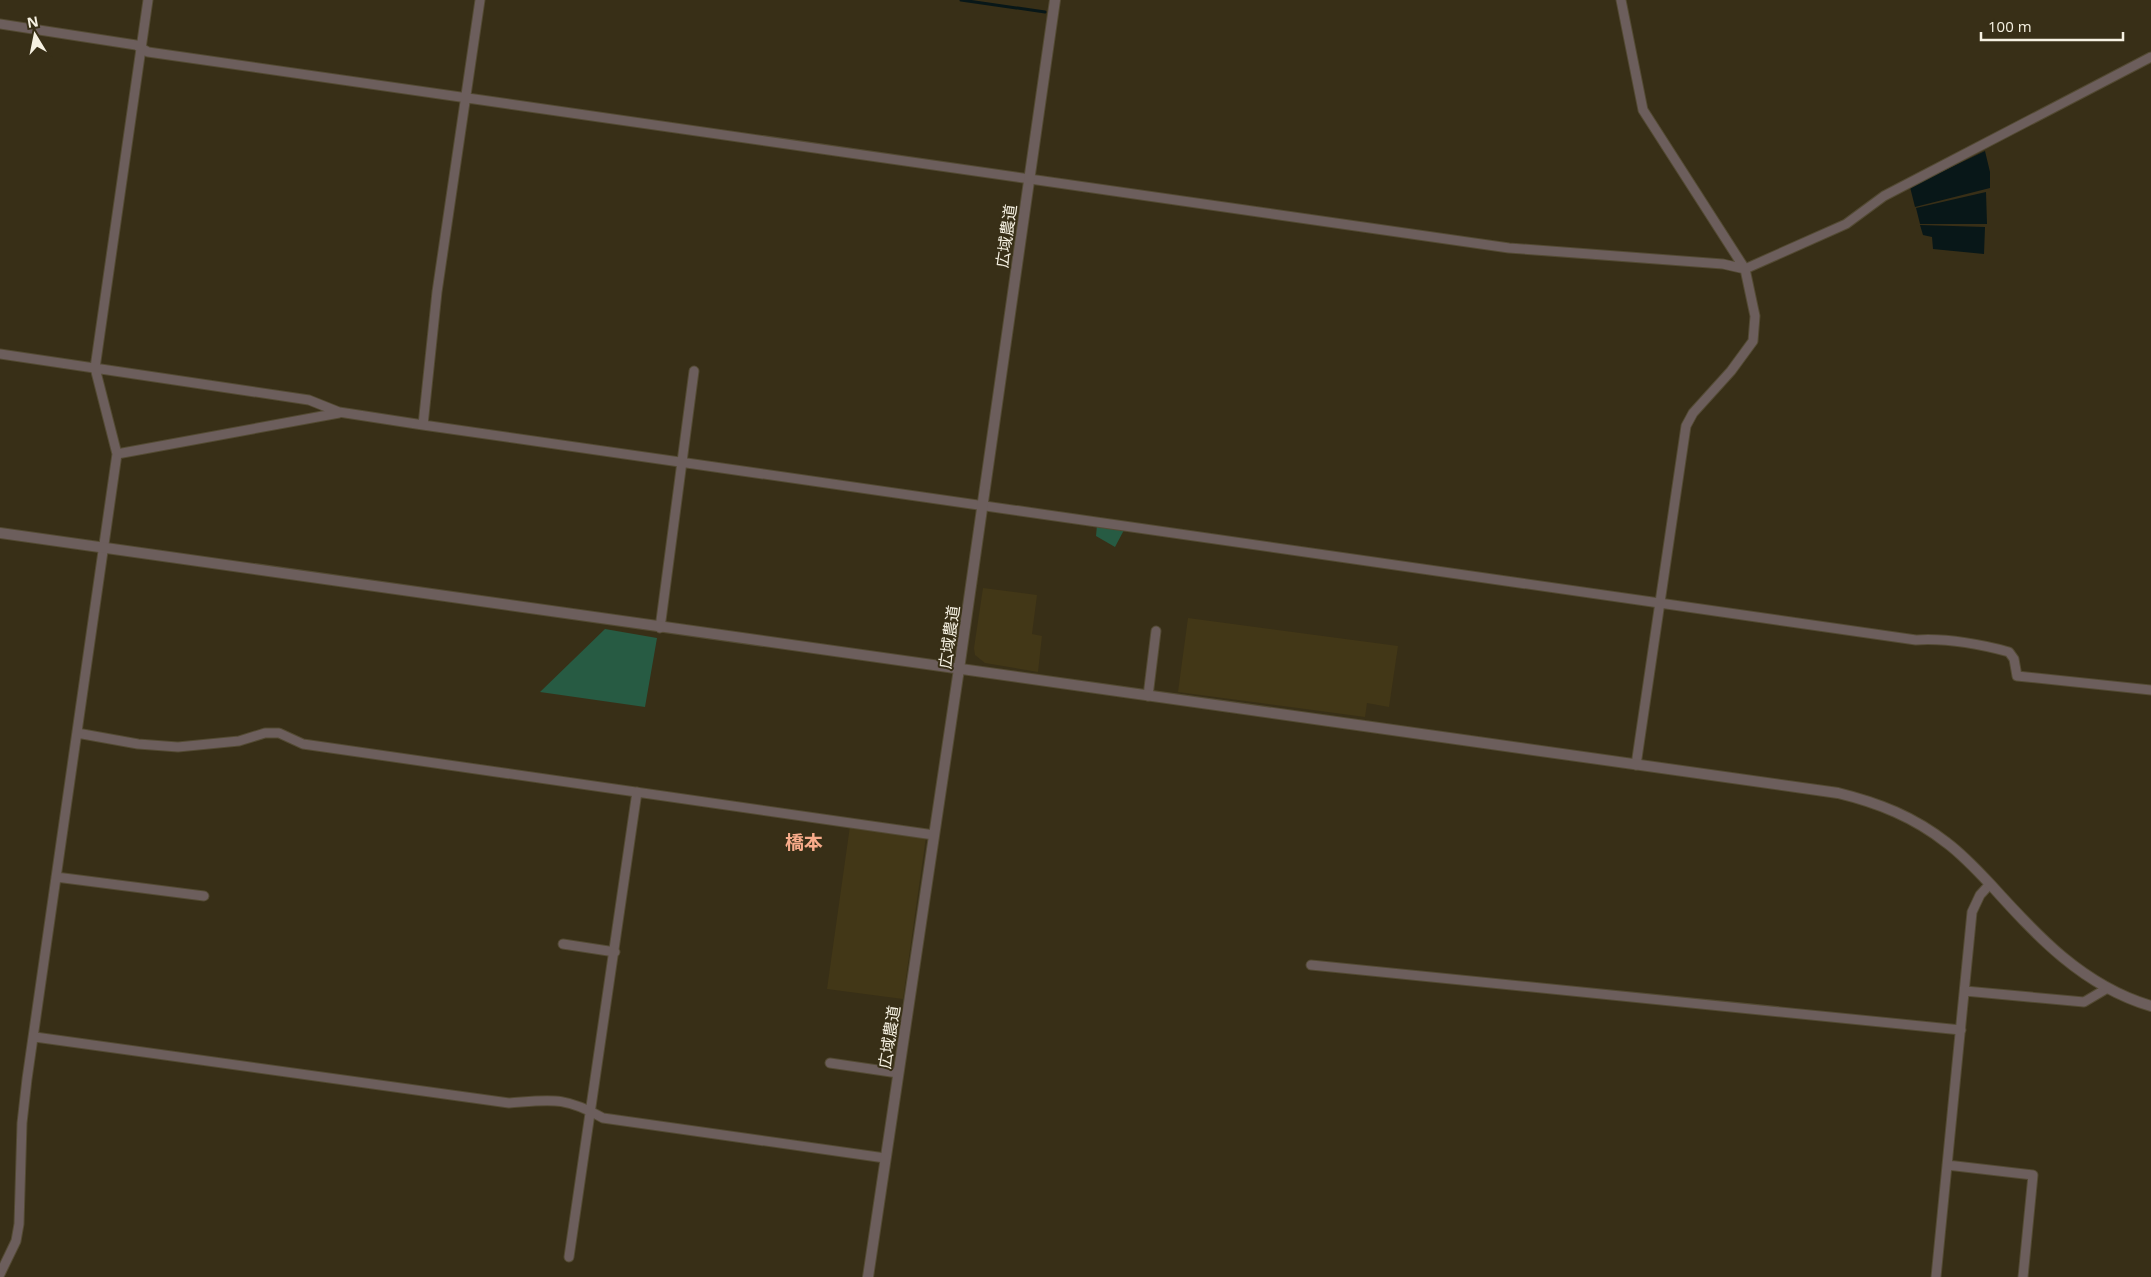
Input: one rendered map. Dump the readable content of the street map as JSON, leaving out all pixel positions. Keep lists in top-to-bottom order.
{
  "streets": {
    "street": ["広域農道"]
  },
  "districts": ["橋本"],
  "scale_bar": "100 m",
  "north": "top"
}
